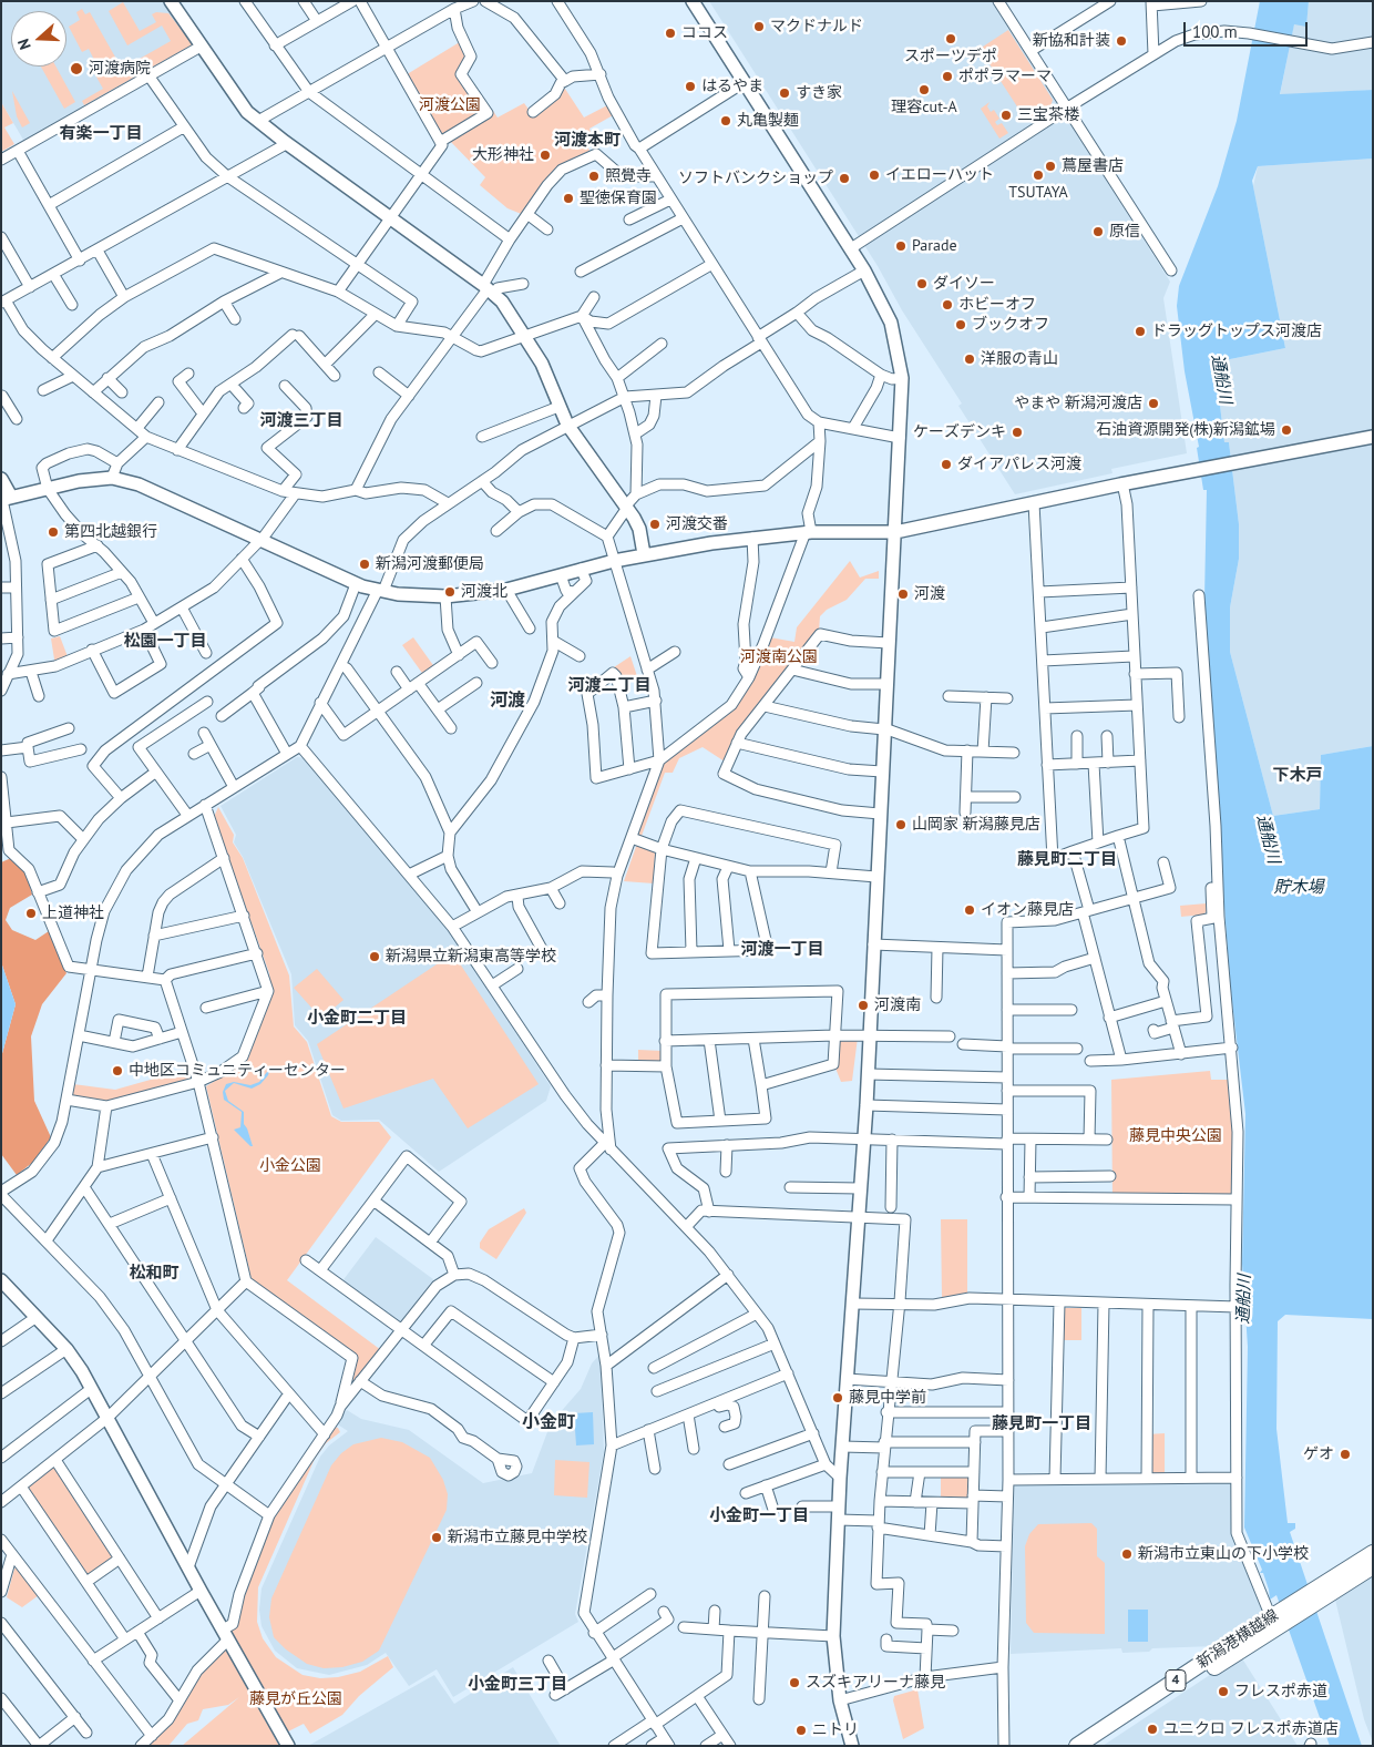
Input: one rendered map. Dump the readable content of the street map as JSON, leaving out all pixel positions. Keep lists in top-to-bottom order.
{
  "streets": {
    "main road": ["新潟港横越線", "4"]
  },
  "districts": [
    "有楽一丁目",
    "河渡本町",
    "河渡三丁目",
    "松園一丁目",
    "河渡二丁目",
    "河渡",
    "下木戸",
    "藤見町二丁目",
    "河渡一丁目",
    "小金町二丁目",
    "松和町",
    "小金町",
    "藤見町一丁目",
    "小金町一丁目",
    "小金町三丁目"
  ],
  "water": ["通船川", "貯木場"],
  "parks": [
    "河渡公園",
    "河渡南公園",
    "藤見中央公園",
    "小金公園",
    "藤見が丘公園"
  ],
  "places": [
    "マクドナルド",
    "ココス",
    "スポーツデポ",
    "新協和計装",
    "河渡病院",
    "ポポラマーマ",
    "はるやま",
    "理容cut-A",
    "すき家",
    "三宝茶楼",
    "丸亀製麺",
    "大形神社",
    "蔦屋書店",
    "イエローハット",
    "TSUTAYA",
    "照覺寺",
    "ソフトバンクショップ",
    "聖徳保育園",
    "原信",
    "Parade",
    "ダイソー",
    "ホビーオフ",
    "ブックオフ",
    "ドラッグトップス河渡店",
    "洋服の青山",
    "やまや 新潟河渡店",
    "石油資源開発(株)新潟鉱場",
    "ケーズデンキ",
    "ダイアパレス河渡",
    "河渡交番",
    "第四北越銀行",
    "新潟河渡郵便局",
    "河渡北",
    "河渡",
    "山岡家 新潟藤見店",
    "イオン藤見店",
    "上道神社",
    "新潟県立新潟東高等学校",
    "河渡南",
    "中地区コミュニティーセンター",
    "藤見中学前",
    "ゲオ",
    "新潟市立藤見中学校",
    "新潟市立東山の下小学校",
    "スズキアリーナ藤見",
    "フレスポ赤道",
    "ユニクロ フレスポ赤道店",
    "ニトリ"
  ],
  "scale_bar": "100 m",
  "north": "left"
}
